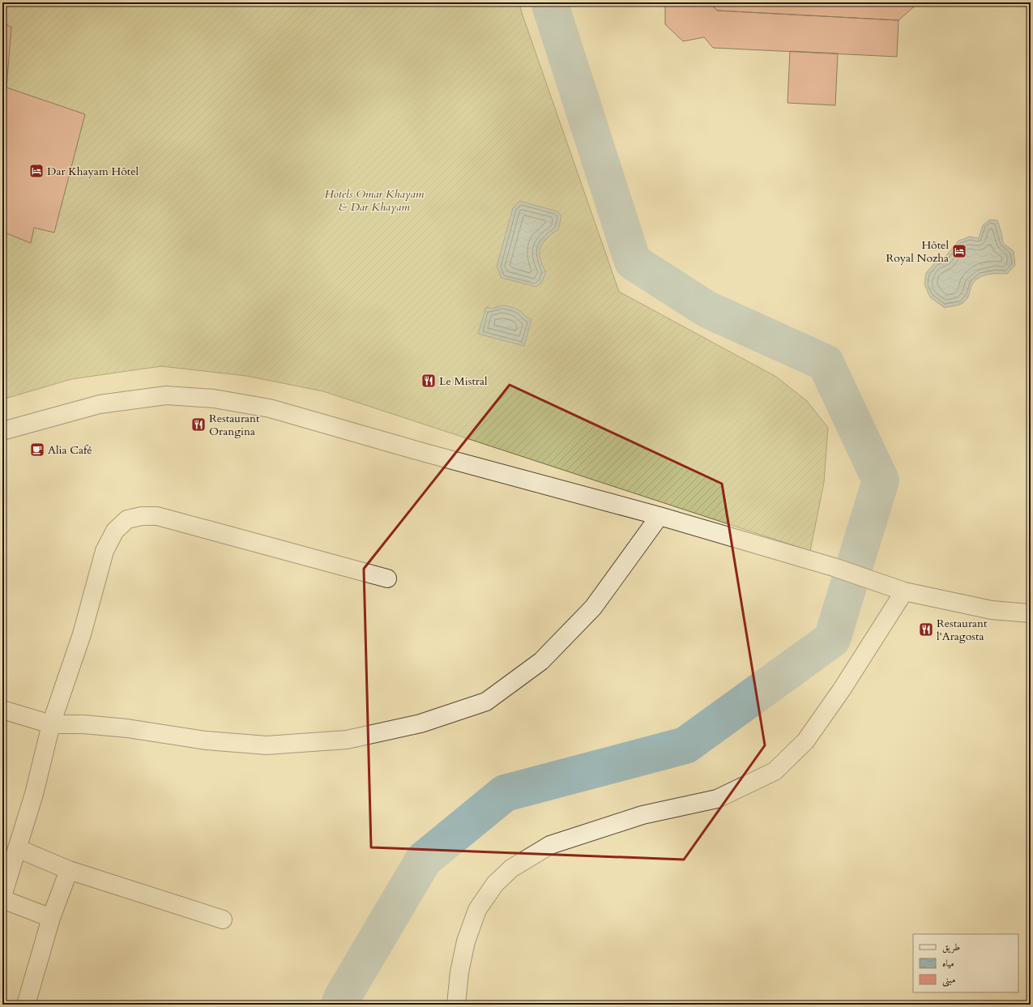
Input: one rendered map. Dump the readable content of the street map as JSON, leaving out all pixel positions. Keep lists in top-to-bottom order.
{
  "parks": ["Hotels Omar Khayam & Dar Khayam"],
  "places": {
    "hotel": ["Dar Khayam Hôtel", "Hôtel Royal Nozha"],
    "restaurant": ["Le Mistral", "Restaurant Orangina", "Restaurant l'Aragosta"],
    "cafe": ["Alia Café"]
  },
  "legend": ["طريق", "مياه", "مبنى"]
}
